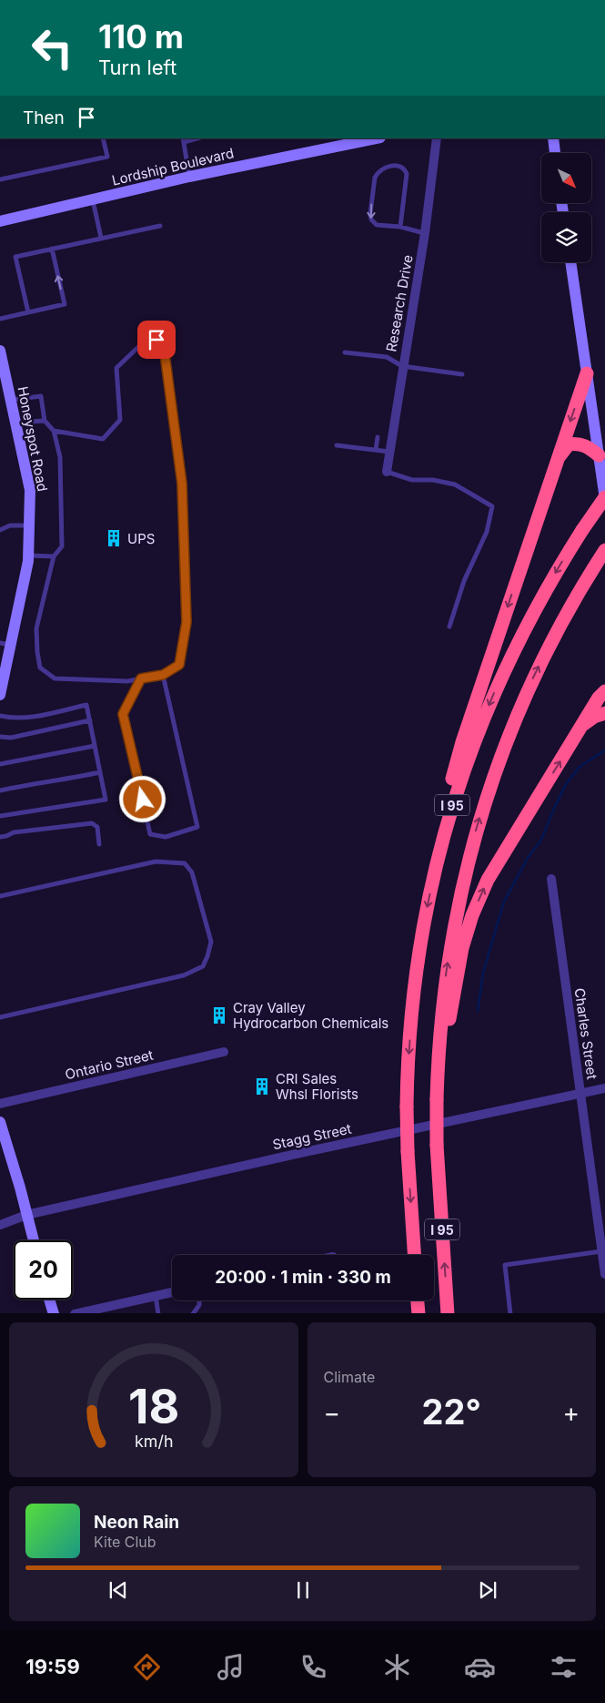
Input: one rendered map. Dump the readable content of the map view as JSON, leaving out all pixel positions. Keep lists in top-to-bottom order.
{
  "streets": {
    "highway": ["I 95"],
    "main road": ["Lordship Boulevard", "Honeyspot Road"],
    "street": [
      "Research Drive",
      "Charles Street",
      "Ontario Street",
      "Stagg Street"
    ]
  },
  "crossings": [
    ["Charles Street", "Stagg Street"]
  ],
  "places": {
    "building": ["UPS", "Cray Valley Hydrocarbon Chemicals", "CRI Sales Whsl Florists"]
  },
  "north": "bottom right",
  "page": {
    "turn": ["110 m", "Turn left"],
    "then": "Then",
    "limit": "20",
    "trip": "20:00 · 1 min · 330 m",
    "tile": "Climate",
    "heat": ["−", "22°", "+"],
    "song": ["Neon Rain", "Kite Club"],
    "tabs": "19:59",
    "gauge": ["18", "km/h"]
  }
}
